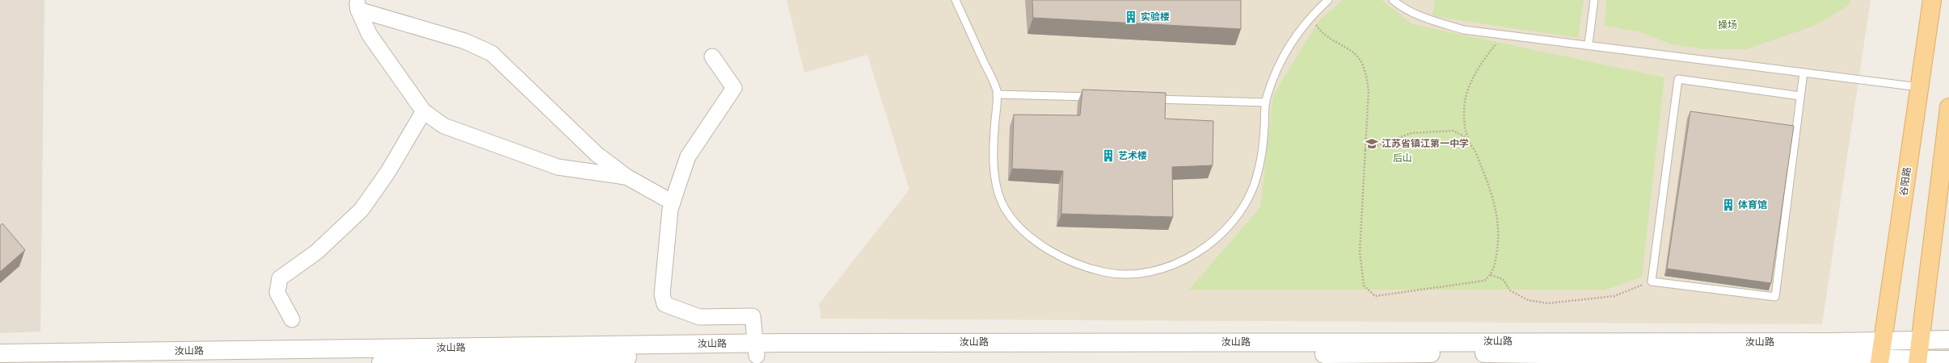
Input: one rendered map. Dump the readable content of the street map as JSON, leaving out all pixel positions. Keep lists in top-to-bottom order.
{
  "streets": {
    "main road": ["谷阳路"],
    "street": ["汝山路"]
  },
  "crossings": [
    ["谷阳路", "汝山路"]
  ],
  "parks": ["操场", "后山"],
  "places": {
    "building": ["实验楼", "艺术楼", "体育馆"],
    "school or university": ["江苏省镇江第一中学"]
  }
}
